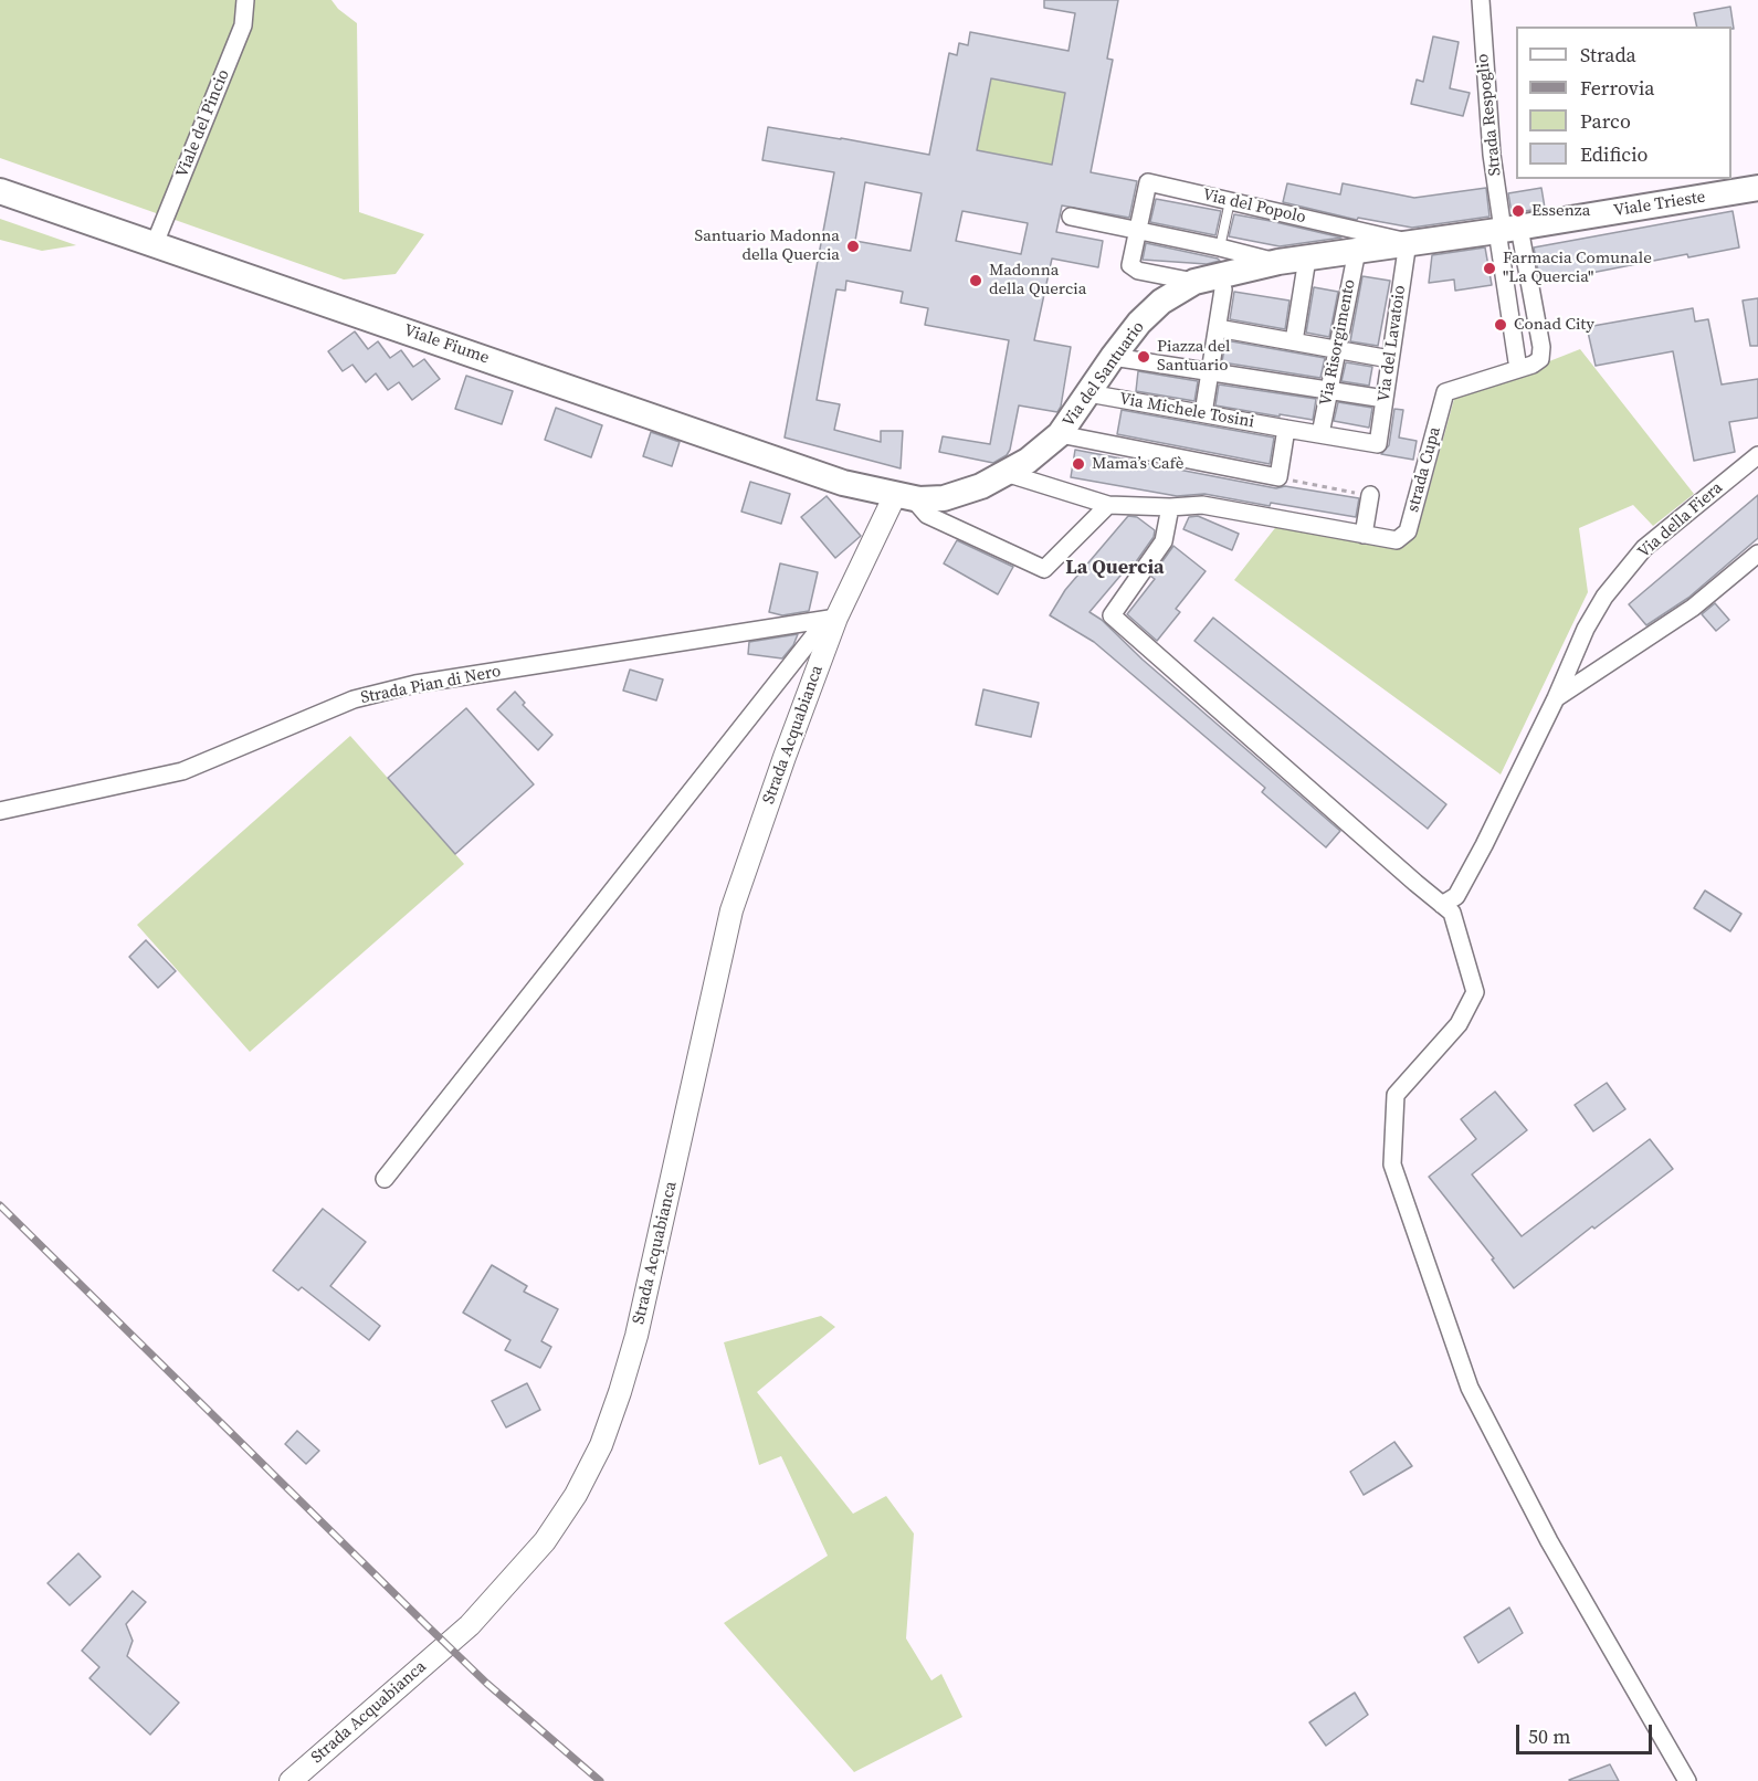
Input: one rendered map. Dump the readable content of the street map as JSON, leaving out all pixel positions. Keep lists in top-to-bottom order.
{
  "streets": {
    "main road": ["Viale Trieste", "Viale Fiume", "Via del Santuario"],
    "street": [
      "Strada Respoglio",
      "Viale del Pincio",
      "Via del Popolo",
      "Via Risorgimento",
      "Via del Lavatoio",
      "Via Michele Tosini",
      "strada Cupa",
      "Via della Fiera",
      "Strada Pian di Nero",
      "Strada Acquabianca"
    ]
  },
  "crossings": [
    ["Strada Respoglio", "Viale Trieste"],
    ["Viale del Pincio", "Viale Fiume"],
    ["Viale Trieste", "Via del Popolo"],
    ["Viale Trieste", "Via Risorgimento"],
    ["Viale Trieste", "Via del Lavatoio"],
    ["Viale Trieste", "Via del Santuario"],
    ["Via del Popolo", "Via del Lavatoio"],
    ["Via del Popolo", "Via del Santuario"],
    ["Via Risorgimento", "Via del Santuario"],
    ["Via Risorgimento", "Via Michele Tosini"],
    ["Via del Lavatoio", "Via Michele Tosini"],
    ["Viale Fiume", "Via del Santuario"],
    ["Viale Fiume", "Strada Acquabianca"],
    ["Via del Santuario", "Via Michele Tosini"],
    ["Via del Santuario", "strada Cupa"],
    ["Via del Santuario", "Strada Acquabianca"],
    ["Strada Pian di Nero", "Strada Acquabianca"]
  ],
  "districts": ["La Quercia"],
  "places": [
    "Essenza",
    "Santuario Madonna della Quercia",
    "Farmacia Comunale \"La Quercia\"",
    "Madonna della Quercia",
    "Conad City",
    "Piazza del Santuario",
    "Mama’s Cafè"
  ],
  "legend": [
    "Strada",
    "Ferrovia",
    "Parco",
    "Edificio"
  ],
  "scale_bar": "50 m"
}
